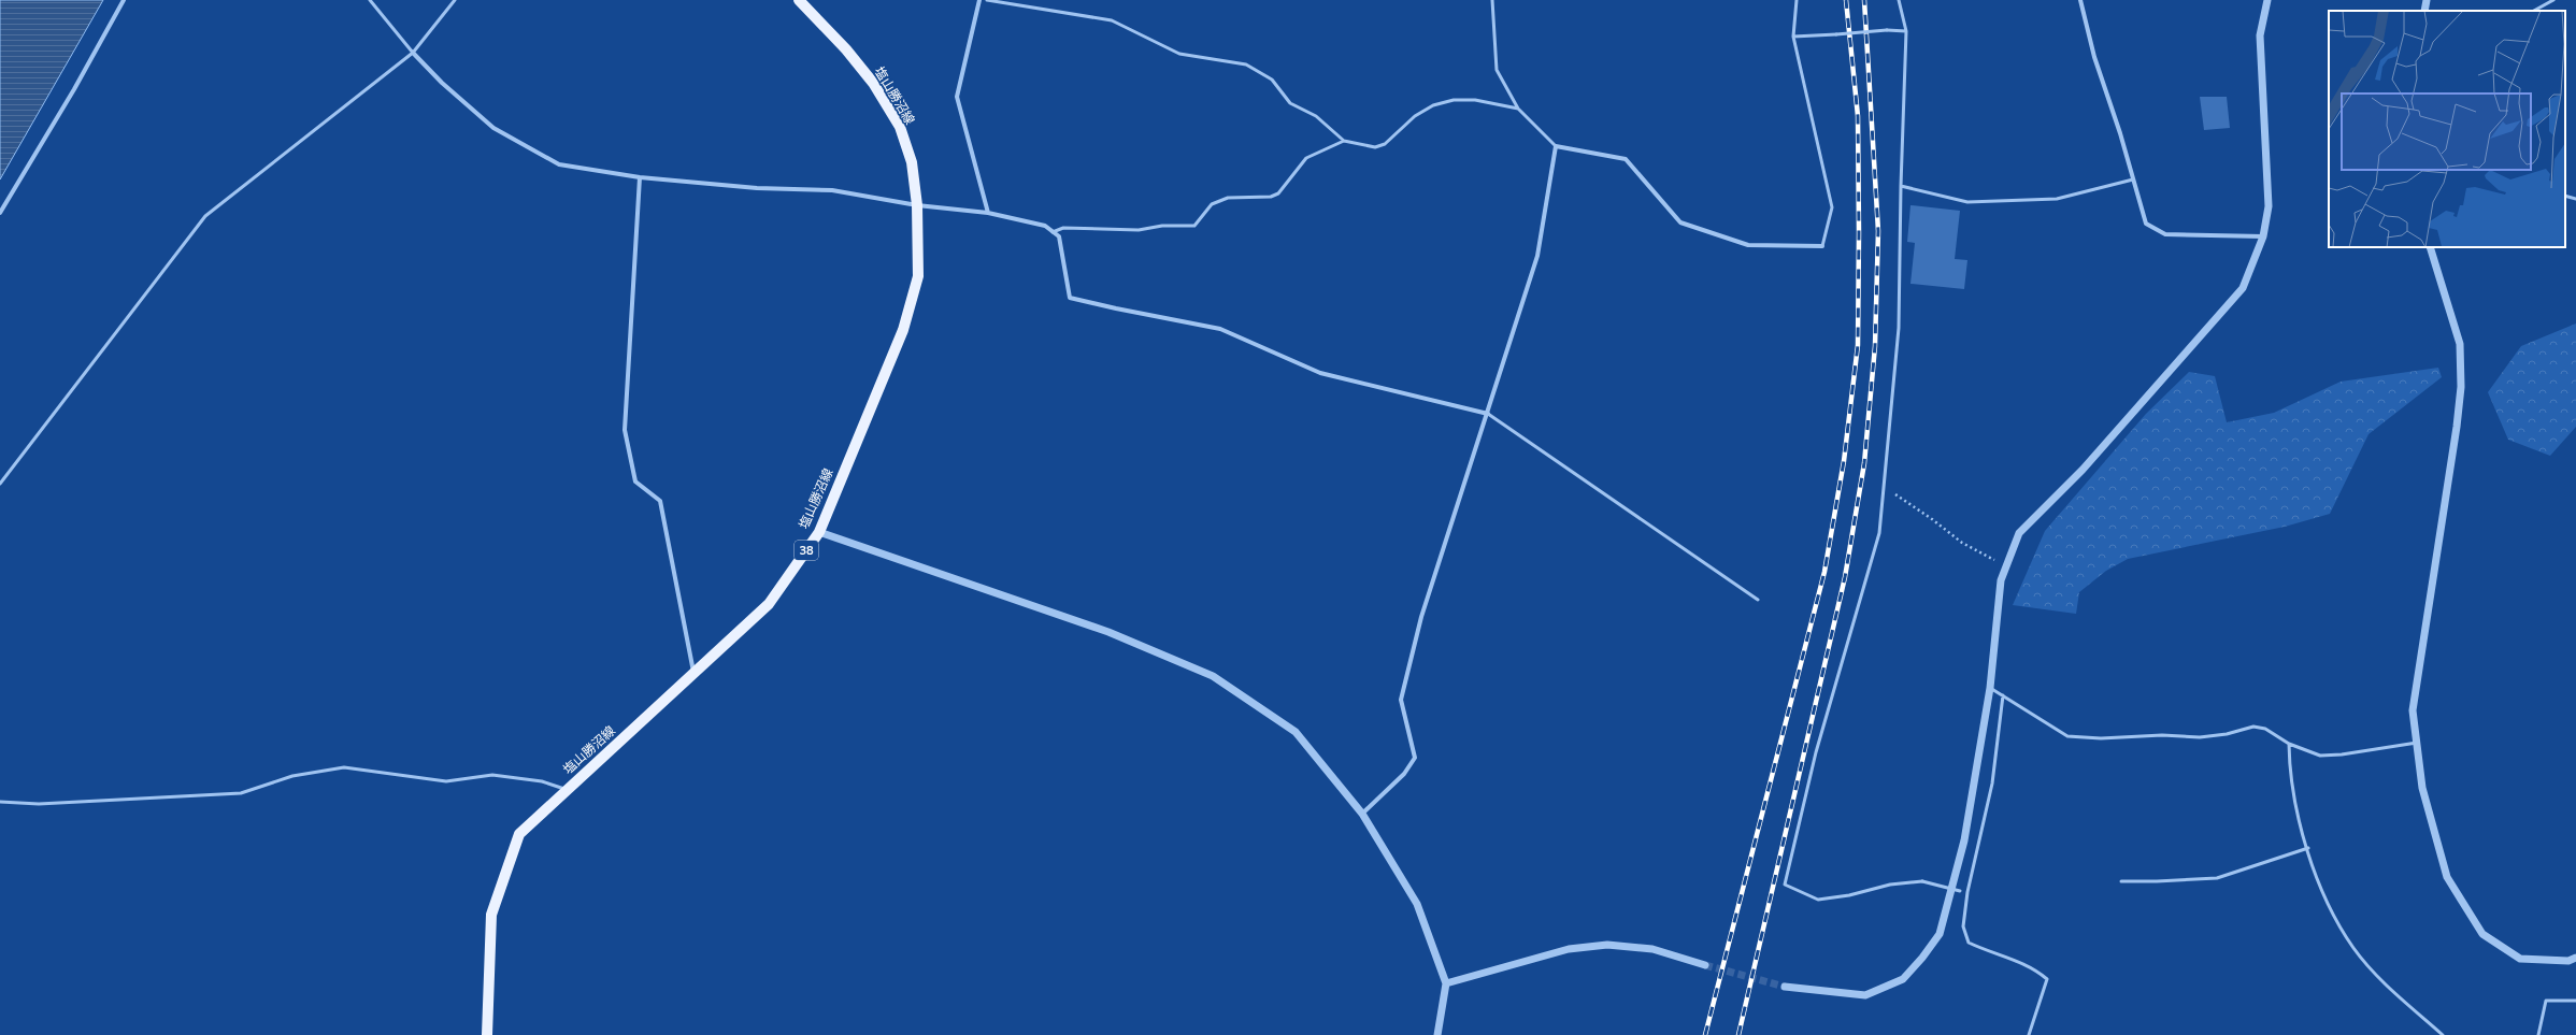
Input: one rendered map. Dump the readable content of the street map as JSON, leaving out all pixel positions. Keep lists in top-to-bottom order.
{
  "streets": {
    "main road": ["塩山勝沼線", "38"]
  }
}
